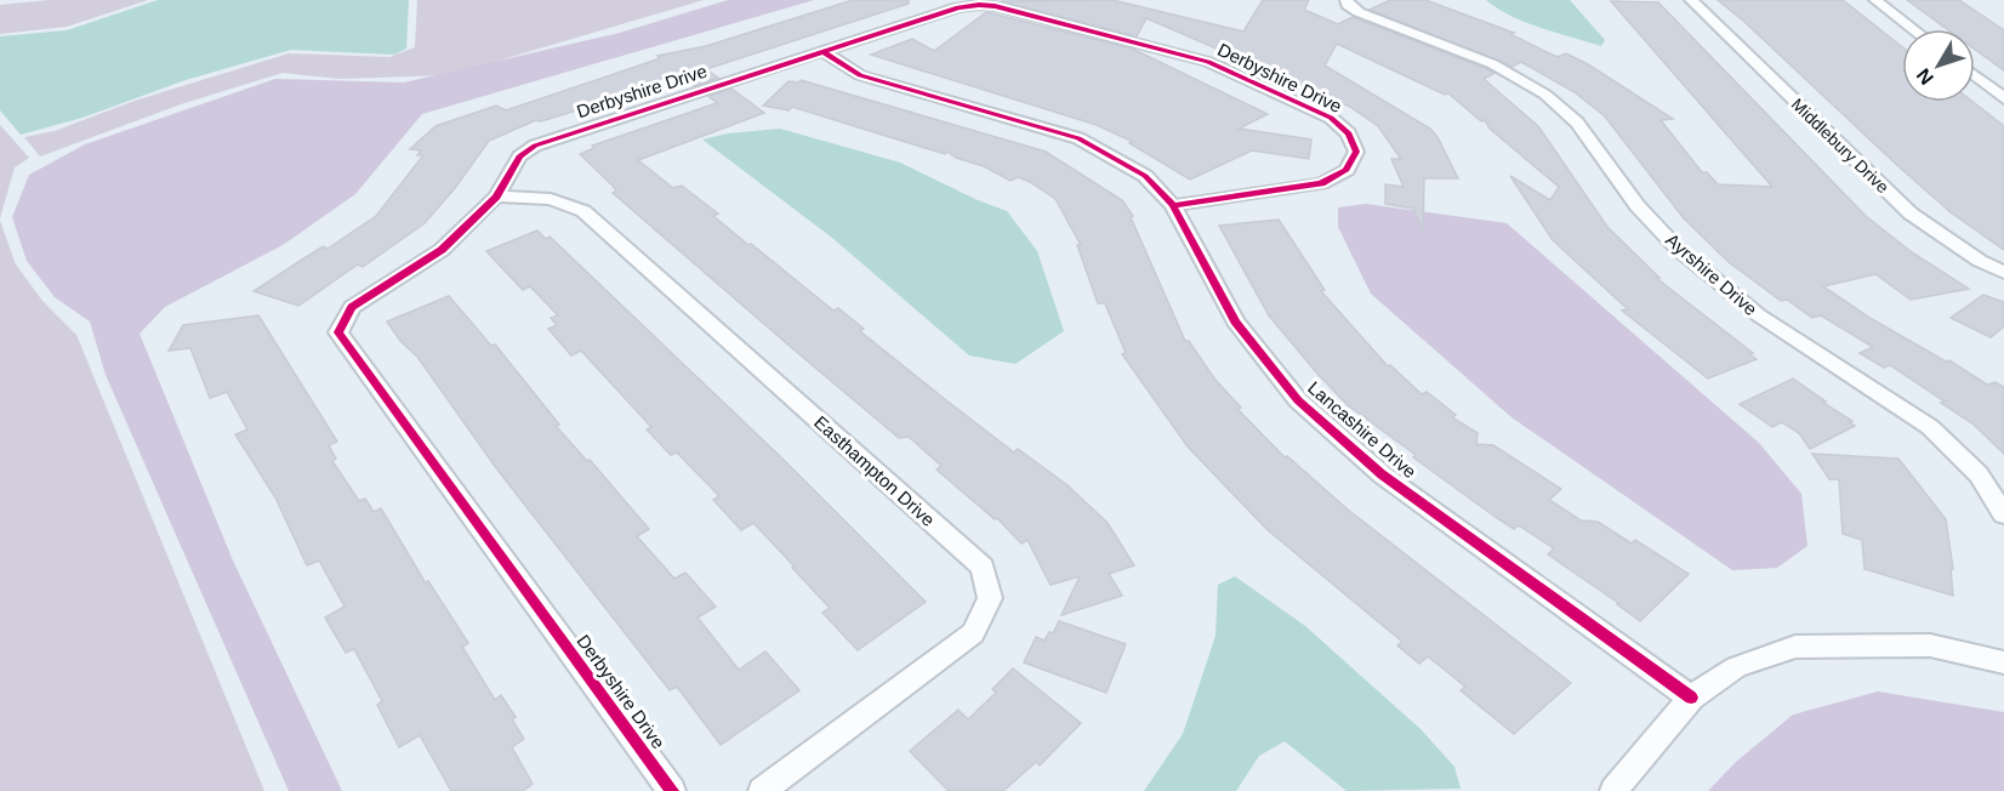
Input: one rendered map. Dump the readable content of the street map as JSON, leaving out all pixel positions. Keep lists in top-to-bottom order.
{
  "streets": {
    "street": [
      "Derbyshire Drive",
      "Middlebury Drive",
      "Ayrshire Drive",
      "Lancashire Drive",
      "Easthampton Drive"
    ]
  },
  "crossings": [
    ["Derbyshire Drive", "Lancashire Drive"],
    ["Derbyshire Drive", "Easthampton Drive"]
  ],
  "north": "bottom left"
}
